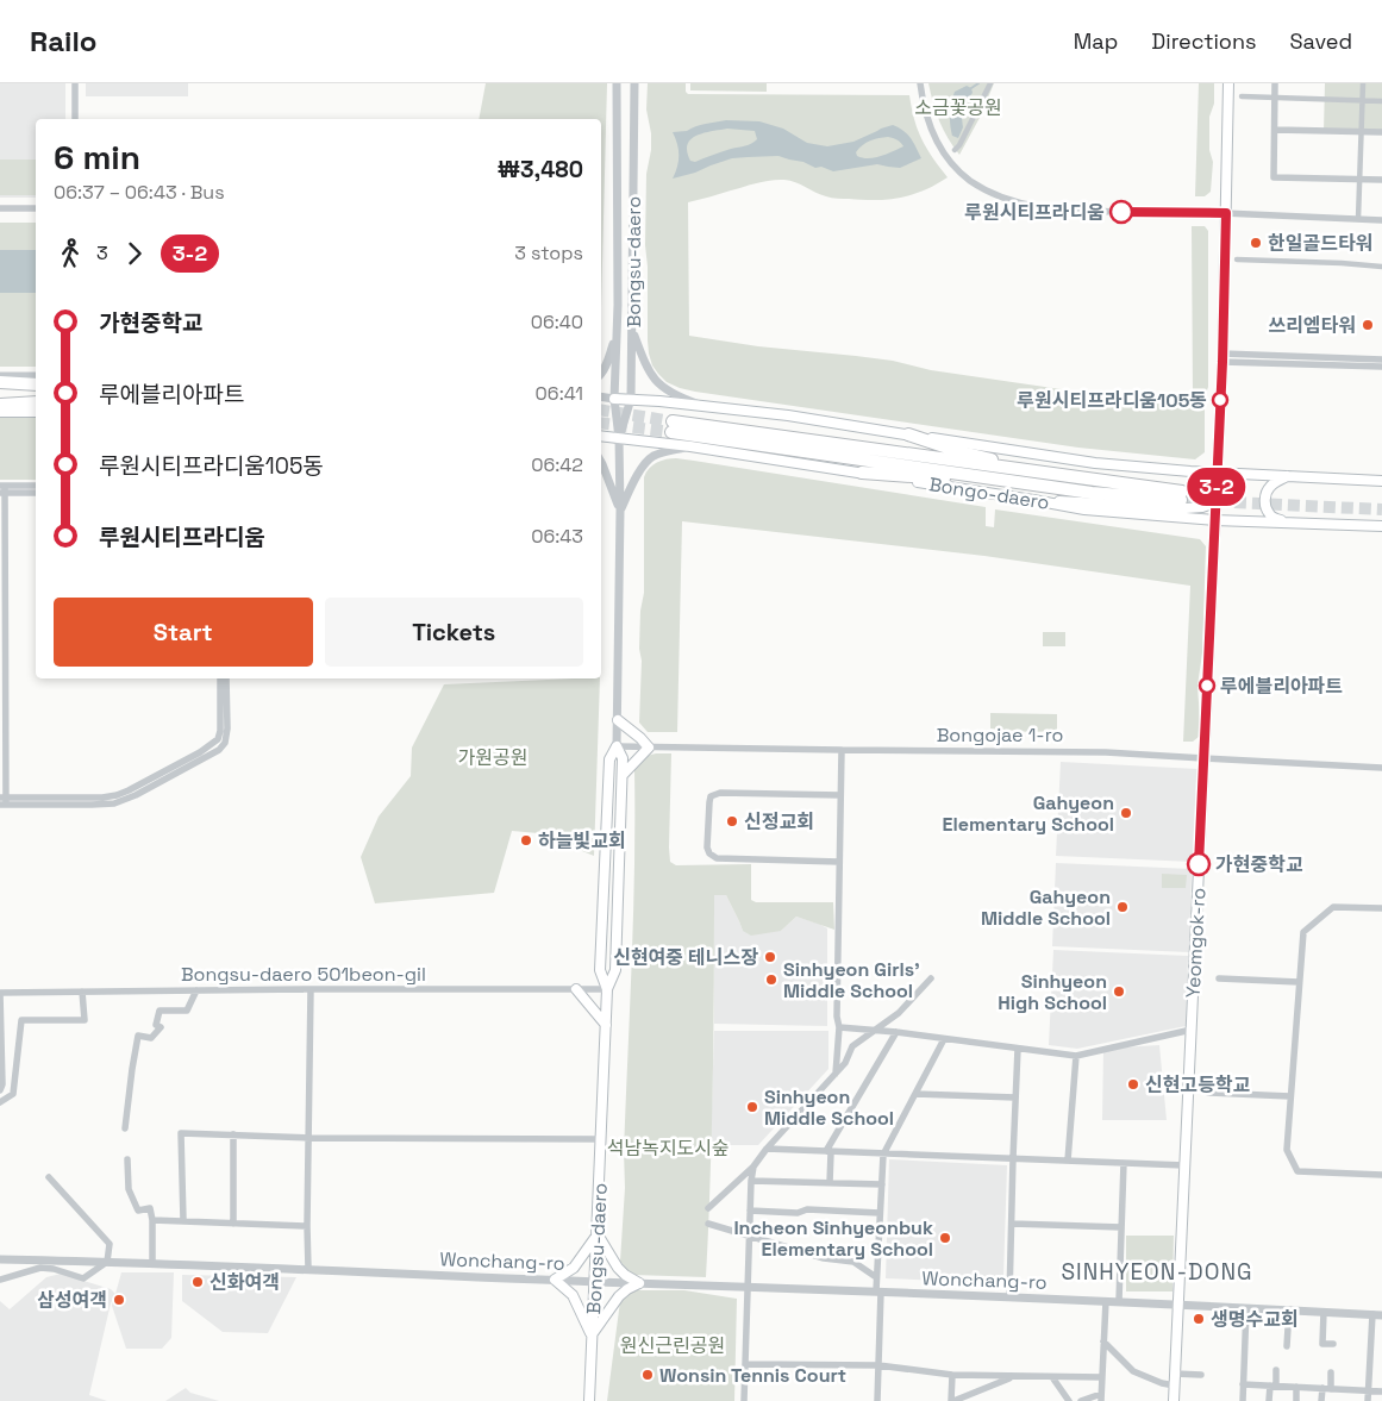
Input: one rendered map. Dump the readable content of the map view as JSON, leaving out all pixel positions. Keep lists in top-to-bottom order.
{
  "streets": {
    "highway": ["Bongo-daero"],
    "main road": ["Bongsu-daero", "Yeomgok-ro"],
    "street": ["Bongojae 1-ro", "Bongsu-daero 501beon-gil", "Wonchang-ro"]
  },
  "crossings": [
    ["Bongsu-daero", "Bongo-daero"],
    ["Bongsu-daero", "Bongojae 1-ro"],
    ["Bongsu-daero", "Bongsu-daero 501beon-gil"],
    ["Bongsu-daero", "Wonchang-ro"],
    ["Bongo-daero", "Yeomgok-ro"],
    ["Bongojae 1-ro", "Yeomgok-ro"],
    ["Yeomgok-ro", "Wonchang-ro"]
  ],
  "districts": ["SINHYEON-DONG"],
  "parks": [
    "소금꽃공원",
    "가원공원",
    "석남녹지도시숲",
    "원신근린공원"
  ],
  "places": [
    "루원시티프라디움",
    "한일골드타워",
    "쓰리엠타워",
    "루원시티프라디움105동",
    "루에블리아파트",
    "Gahyeon Elementary School",
    "신정교회",
    "하늘빛교회",
    "가현중학교",
    "Gahyeon Middle School",
    "신현여중 테니스장",
    "Sinhyeon Girls' Middle School",
    "Sinhyeon High School",
    "신현고등학교",
    "Sinhyeon Middle School",
    "Incheon Sinhyeonbuk Elementary School",
    "신화여객",
    "삼성여객",
    "생명수교회",
    "Wonsin Tennis Court"
  ],
  "lines": ["bus line 3-2"],
  "page": {
    "header": "Railo",
    "nav": ["Map", "Directions", "Saved"],
    "on_map": "3-2",
    "heading": ["6 min", "06:37 – 06:43 · Bus", "₩3,480"],
    "legs": ["3", "3-2", "3 stops"],
    "list": [
      {
        "name": "가현중학교",
        "value": "06:40"
      },
      {
        "name": "루에블리아파트",
        "value": "06:41"
      },
      {
        "name": "루원시티프라디움105동",
        "value": "06:42"
      },
      {
        "name": "루원시티프라디움",
        "value": "06:43"
      }
    ],
    "buttons": ["Start", "Tickets"]
  }
}
